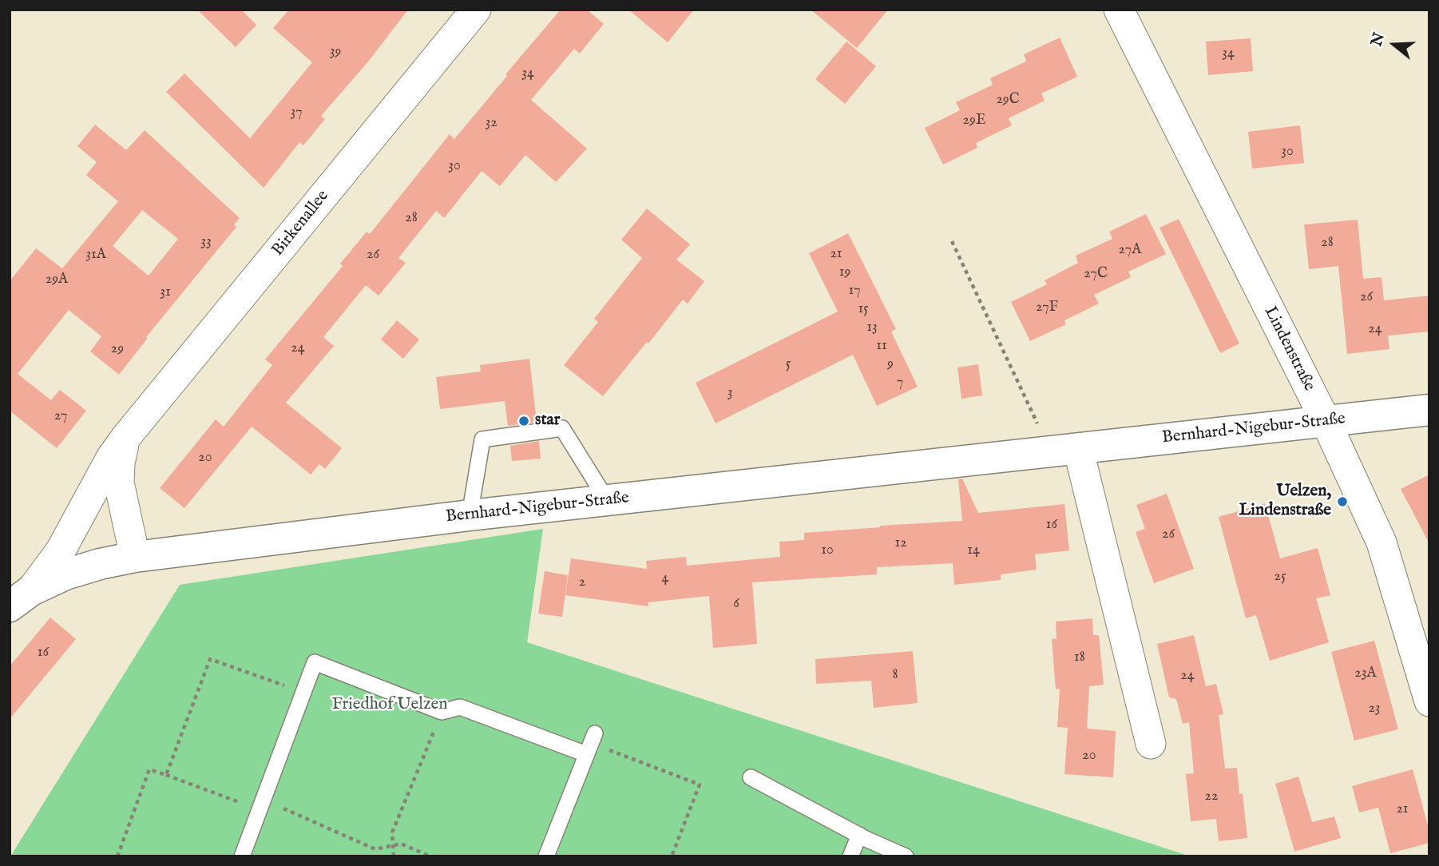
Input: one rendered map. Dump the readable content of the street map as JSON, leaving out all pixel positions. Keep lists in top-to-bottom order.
{
  "streets": {
    "main road": ["Bernhard-Nigebur-Straße"],
    "street": ["Birkenallee", "Lindenstraße"]
  },
  "crossings": [
    ["Birkenallee", "Bernhard-Nigebur-Straße"],
    ["Lindenstraße", "Bernhard-Nigebur-Straße"]
  ],
  "parks": ["Friedhof Uelzen"],
  "places": ["star", "Uelzen, Lindenstraße"],
  "house_numbers": [
    "39",
    "34",
    "34",
    "29C",
    "37",
    "29E",
    "32",
    "30",
    "30",
    "28",
    "33",
    "28",
    "27A",
    "21",
    "31A",
    "26",
    "19",
    "27C",
    "29A",
    "17",
    "31",
    "26",
    "27F",
    "15",
    "13",
    "24",
    "11",
    "24",
    "29",
    "5",
    "9",
    "7",
    "3",
    "27",
    "20",
    "16",
    "26",
    "12",
    "10",
    "14",
    "25",
    "4",
    "2",
    "6",
    "16",
    "18",
    "23A",
    "8",
    "24",
    "23",
    "20",
    "22",
    "21"
  ],
  "north": "left"
}
